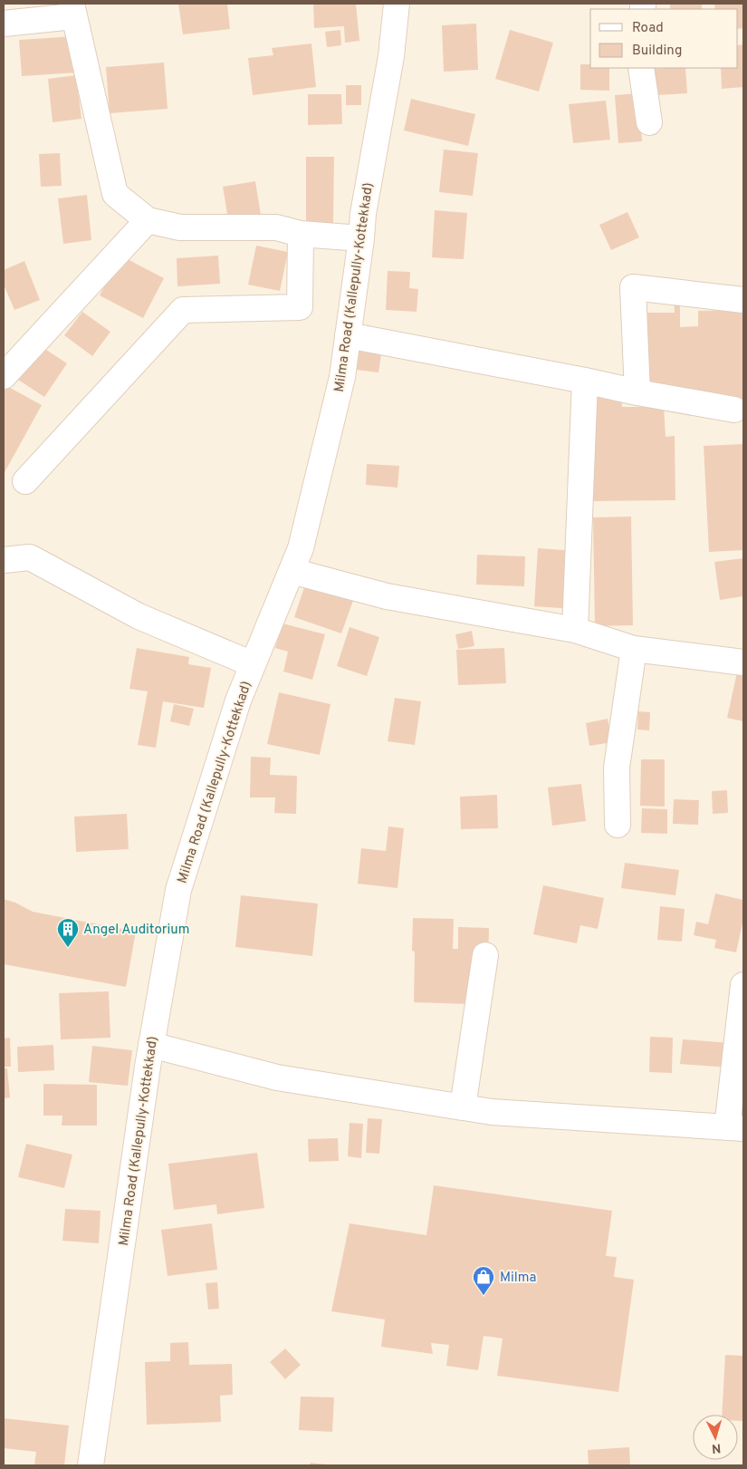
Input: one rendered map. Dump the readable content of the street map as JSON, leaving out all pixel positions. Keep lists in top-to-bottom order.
{
  "streets": {
    "street": ["Milma Road (Kallepully-Kottekkad)"]
  },
  "places": {
    "building": ["Angel Auditorium"],
    "shop": ["Milma"]
  },
  "legend": ["Road", "Building"],
  "north": "bottom"
}
